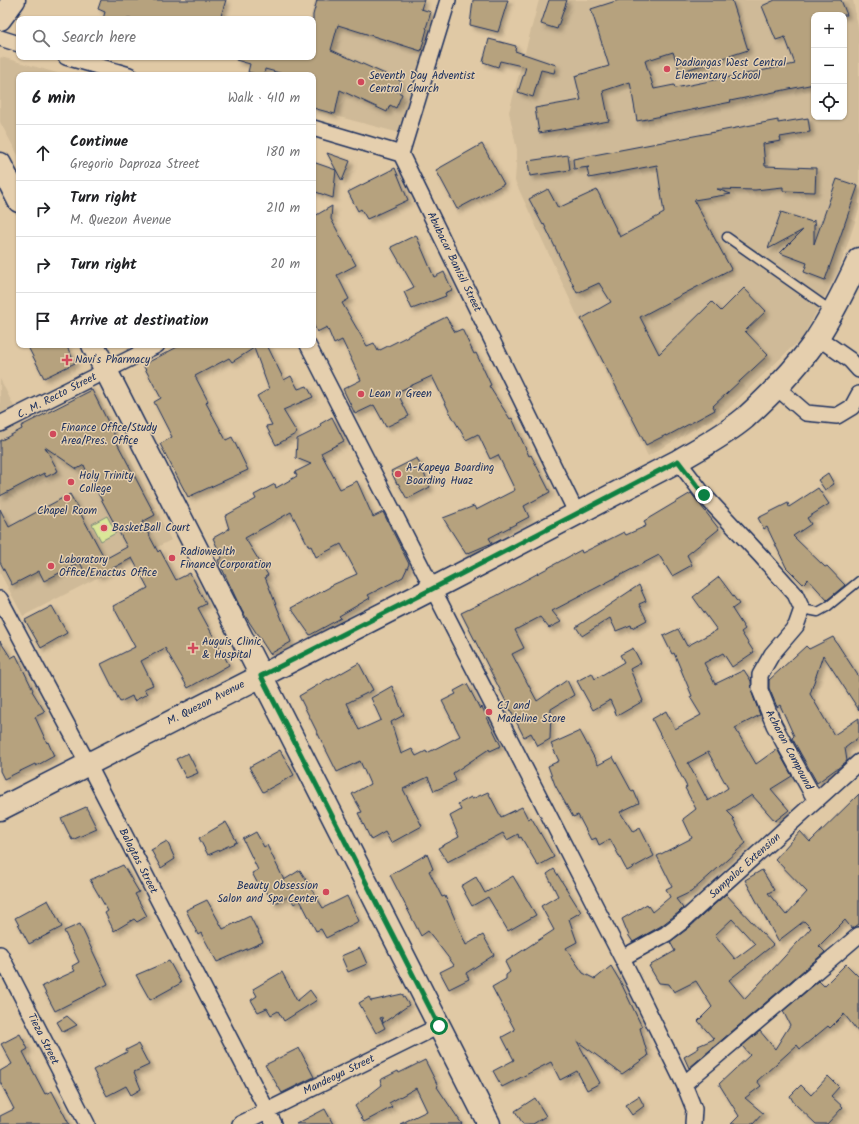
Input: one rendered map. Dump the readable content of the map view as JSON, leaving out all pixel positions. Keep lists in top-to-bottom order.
{
  "streets": {
    "street": [
      "Abubacar Banisil Street",
      "C. M. Recto Street",
      "M. Quezon Avenue",
      "Acharon Compound",
      "Balagtas Street",
      "Sampaloc Extension",
      "Tieza Street",
      "Mandeoya Street"
    ]
  },
  "crossings": [
    ["Abubacar Banisil Street", "M. Quezon Avenue"],
    ["M. Quezon Avenue", "Balagtas Street"],
    ["Acharon Compound", "Sampaloc Extension"],
    ["Balagtas Street", "Mandeoya Street"]
  ],
  "places": {
    "other": [
      "Dadiangas West Central Elementary School",
      "Seventh Day Adventist Central Church",
      "Lean n Green",
      "Finance Office/Study Area/Pres. Office",
      "A-Kapeya Boarding Boarding Huaz",
      "Holy Trinity College",
      "Chapel Room",
      "BasketBall Court",
      "Radiowealth Finance Corporation",
      "Laboratory Office/Enactus Office",
      "CJ and Madeline Store",
      "Beauty Obsession Salon and Spa Center"
    ],
    "health": ["Navi's Pharmacy", "Auguis Clinic & Hospital"]
  },
  "page": {
    "map_buttons": ["+", "−"],
    "search": "Search here",
    "heading": ["6 min", "Walk · 410 m"],
    "list": [
      ["Continue", "Gregorio Daproza Street", "180 m"],
      ["Turn right", "M. Quezon Avenue", "210 m"],
      ["Turn right", "20 m"],
      "Arrive at destination"
    ]
  }
}
